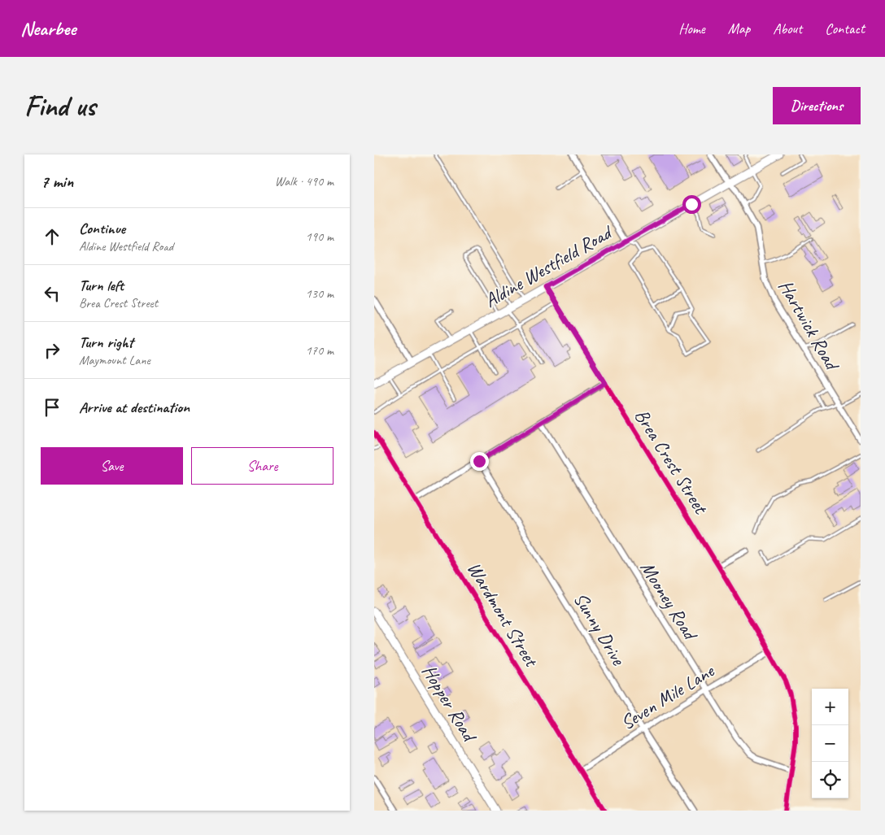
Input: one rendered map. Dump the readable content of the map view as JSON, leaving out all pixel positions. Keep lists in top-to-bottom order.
{
  "streets": {
    "main road": ["Aldine Westfield Road", "Hopper Road"],
    "street": [
      "Hartwick Road",
      "Brea Crest Street",
      "Mooney Road",
      "Wardmont Street",
      "Sunny Drive",
      "Seven Mile Lane"
    ]
  },
  "crossings": [
    ["Aldine Westfield Road", "Hartwick Road"],
    ["Aldine Westfield Road", "Brea Crest Street"],
    ["Brea Crest Street", "Mooney Road"],
    ["Brea Crest Street", "Seven Mile Lane"],
    ["Mooney Road", "Seven Mile Lane"],
    ["Wardmont Street", "Seven Mile Lane"],
    ["Sunny Drive", "Seven Mile Lane"]
  ],
  "page": {
    "header": "Nearbee",
    "nav": [
      "Home",
      "Map",
      "About",
      "Contact"
    ],
    "buttons": [
      "Directions",
      ["Save", "Share"]
    ],
    "title": "Find us",
    "heading": ["7 min", "Walk · 490 m"],
    "list": [
      ["Continue", "Aldine Westfield Road", "190 m"],
      ["Turn left", "Brea Crest Street", "130 m"],
      ["Turn right", "Maymount Lane", "170 m"],
      "Arrive at destination"
    ],
    "map_buttons": ["+", "−"]
  }
}
